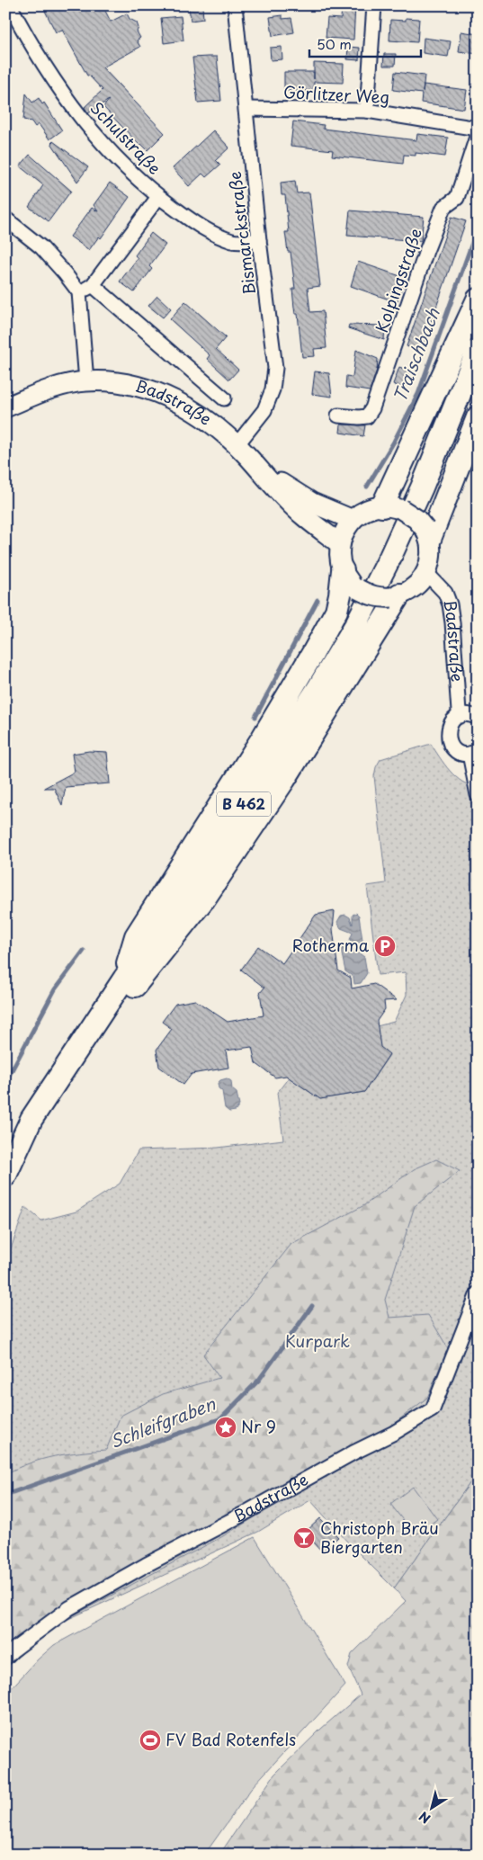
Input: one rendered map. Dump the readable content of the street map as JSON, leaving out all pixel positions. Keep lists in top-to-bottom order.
{
  "streets": {
    "main road": ["B 462"],
    "street": [
      "Görlitzer Weg",
      "Schulstraße",
      "Bismarckstraße",
      "Kolpingstraße",
      "Badstraße"
    ]
  },
  "crossings": [
    ["Görlitzer Weg", "Bismarckstraße"],
    ["Schulstraße", "Bismarckstraße"],
    ["Bismarckstraße", "Badstraße"]
  ],
  "water": ["Traischbach", "Schleifgraben"],
  "parks": ["Kurpark"],
  "places": {
    "parking": ["Rotherma"],
    "place": ["Nr 9"],
    "bar": ["Christoph Bräu Biergarten"],
    "sports": ["FV Bad Rotenfels"]
  },
  "scale_bar": "50 m",
  "north": "bottom left"
}
